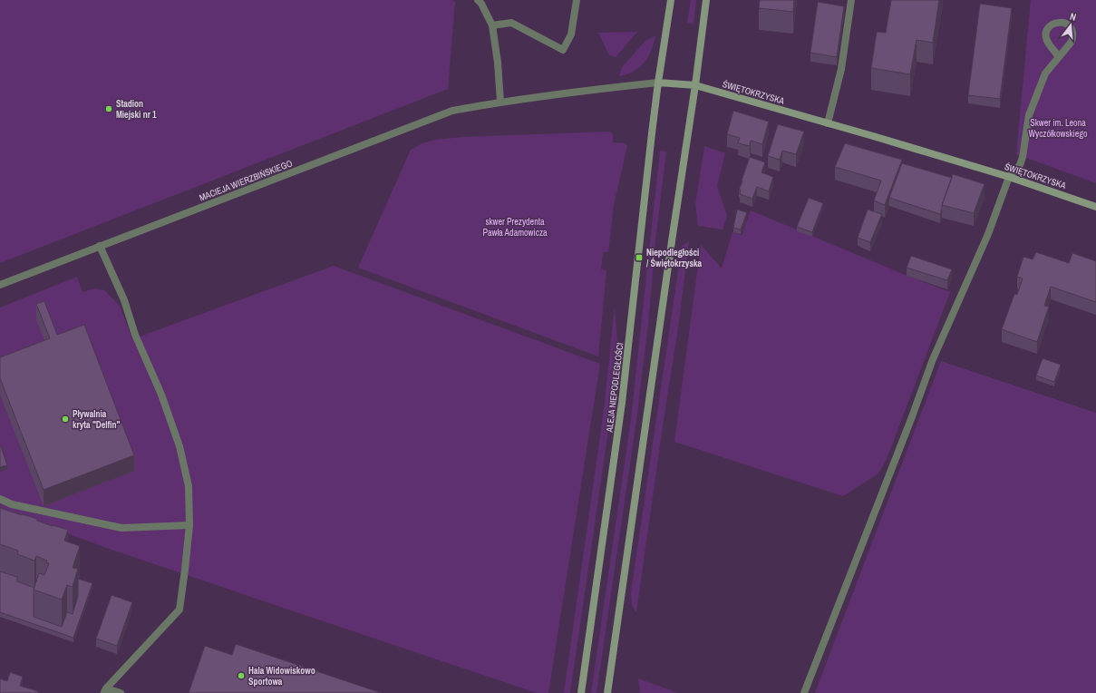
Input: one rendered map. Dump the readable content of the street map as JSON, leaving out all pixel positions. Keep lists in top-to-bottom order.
{
  "streets": {
    "street": ["ŚWIĘTOKRZYSKA", "MACIEJA WIERZBIŃSKIEGO", "ALEJA NIEPODLEGŁOŚCI"]
  },
  "crossings": [
    ["ŚWIĘTOKRZYSKA", "MACIEJA WIERZBIŃSKIEGO"],
    ["ŚWIĘTOKRZYSKA", "ALEJA NIEPODLEGŁOŚCI"]
  ],
  "parks": ["Skwer im. Leona Wyczółkowskiego", "skwer Prezydenta Pawła Adamowicza"],
  "places": {
    "other": ["Stadion Miejski nr 1", "Pływalnia kryta \"Delfin\"", "Hala Widowiskowo Sportowa"],
    "transit": ["Niepodległości / Świętokrzyska"]
  },
  "north": "top"
}
